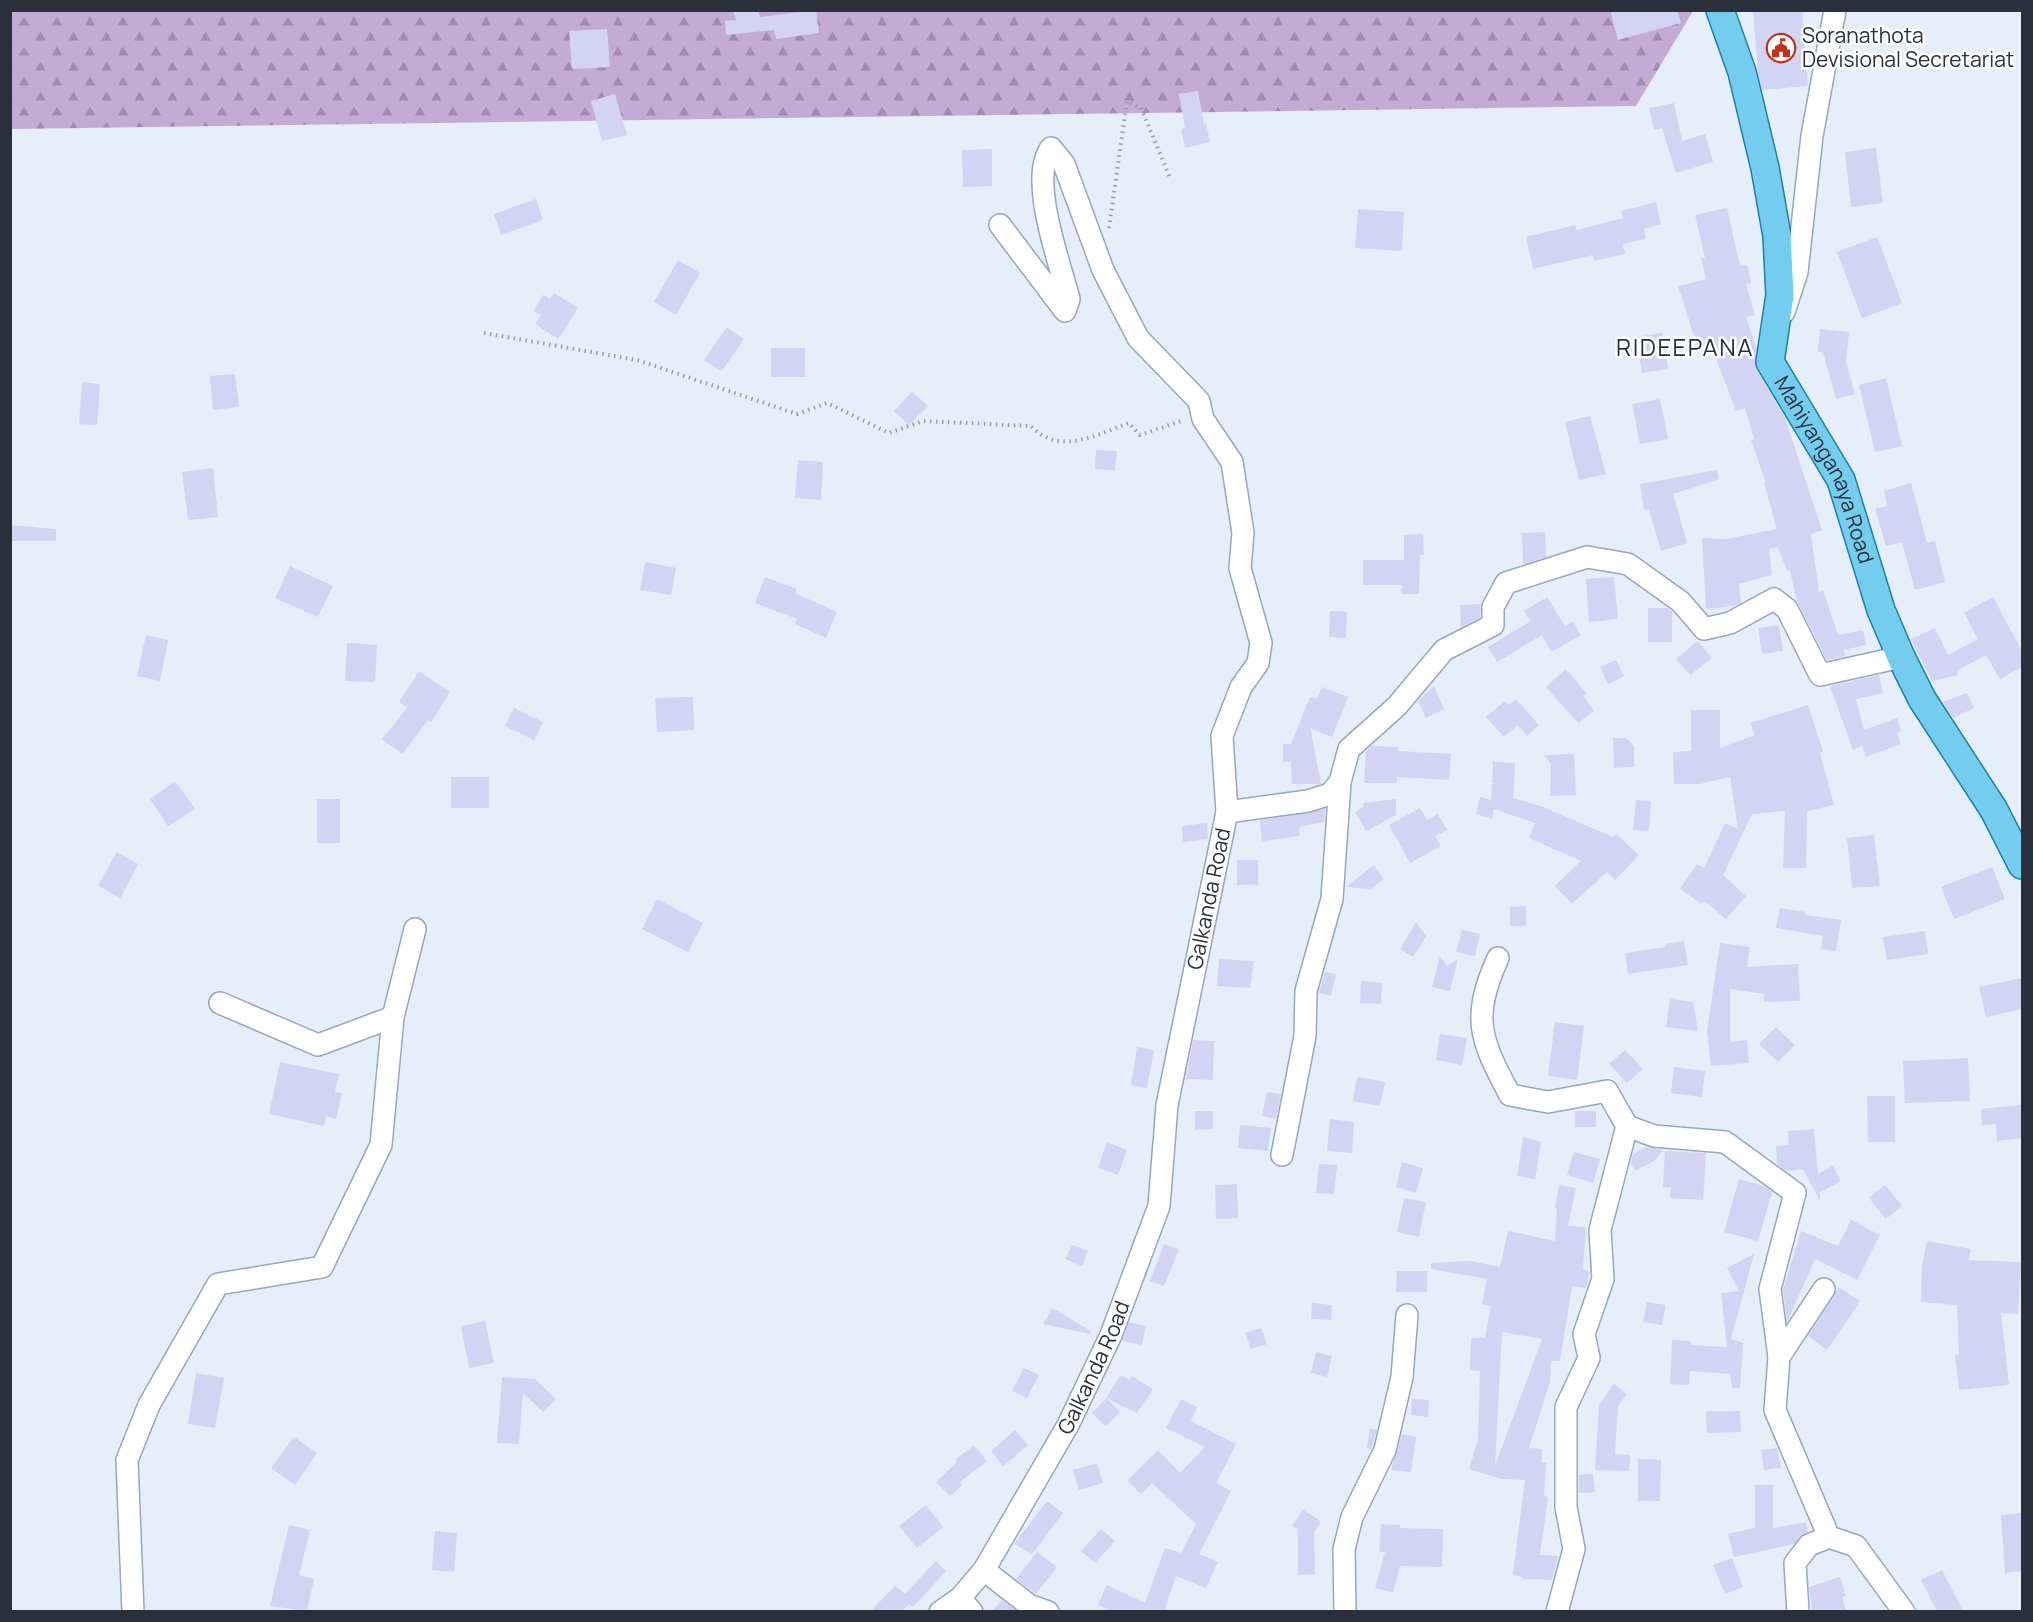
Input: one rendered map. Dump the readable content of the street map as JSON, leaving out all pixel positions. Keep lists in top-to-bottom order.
{
  "streets": {
    "main road": ["Mahiyanganaya Road"],
    "street": ["Galkanda Road"]
  },
  "districts": ["RIDEEPANA"],
  "places": {
    "public building": ["Soranathota Devisional Secretariat"]
  }
}
